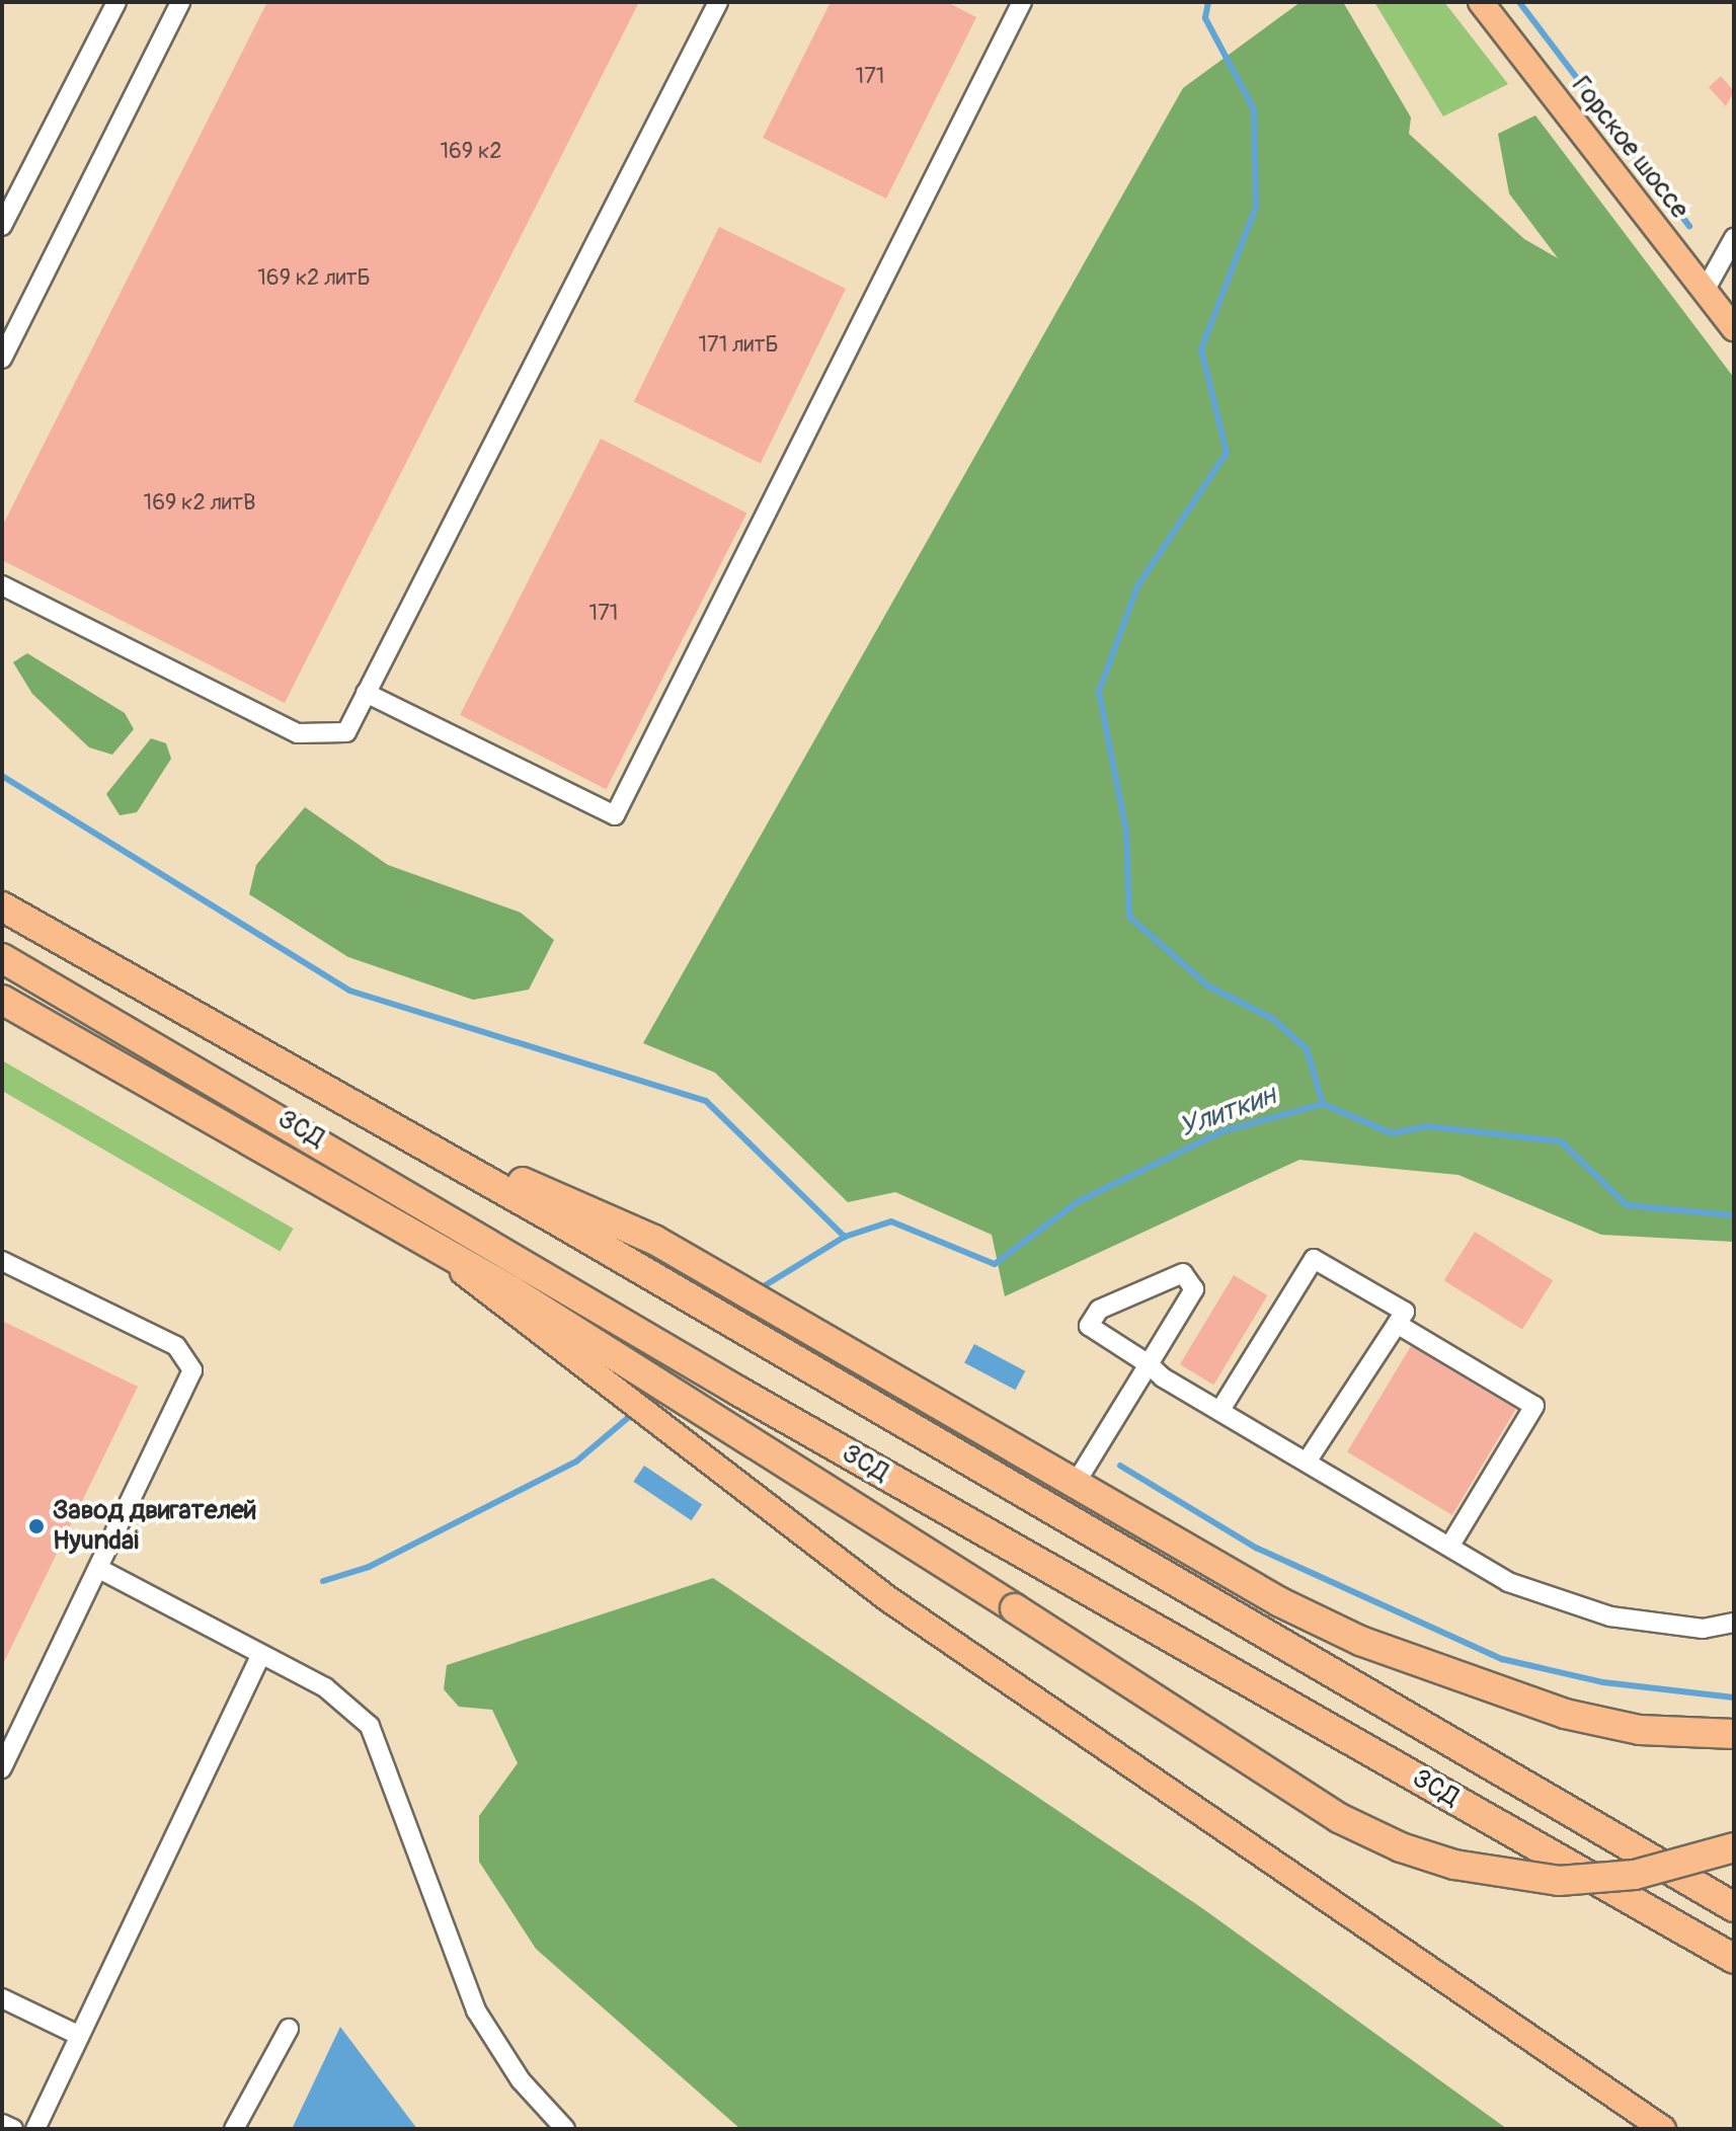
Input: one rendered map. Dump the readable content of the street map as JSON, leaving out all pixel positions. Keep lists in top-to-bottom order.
{
  "streets": {
    "highway": ["ЗСД"],
    "main road": ["Горское шоссе"]
  },
  "water": ["Улиткин"],
  "places": ["Завод двигателей Hyundai"],
  "house_numbers": [
    "171",
    "169 к2",
    "169 к2 литБ",
    "171 литБ",
    "169 к2 литВ",
    "171"
  ]
}
